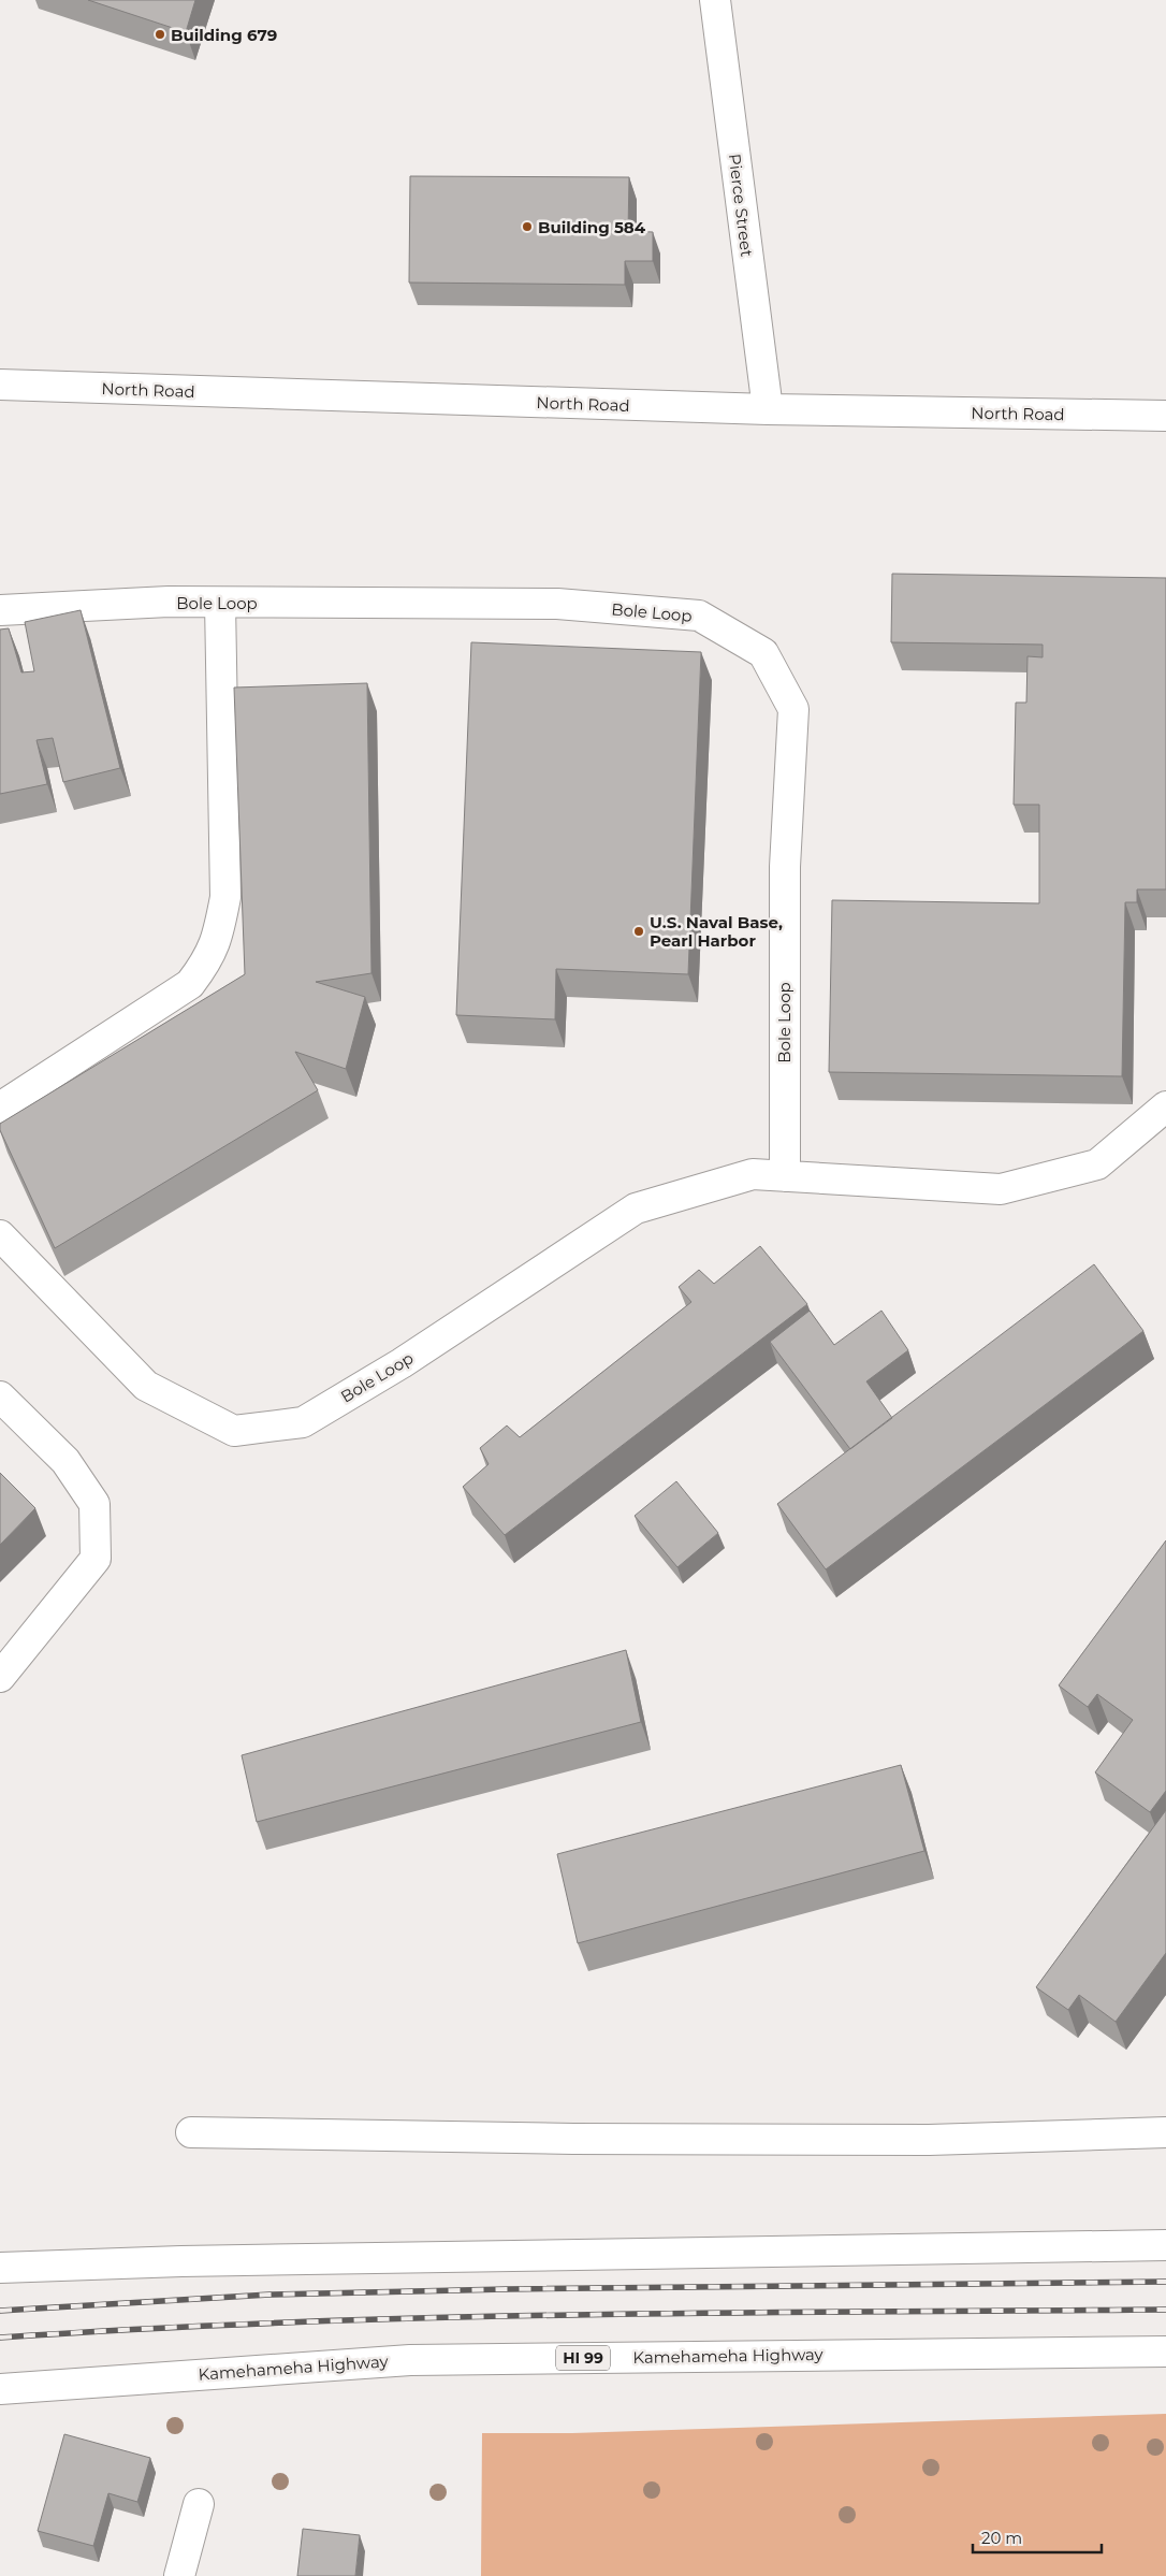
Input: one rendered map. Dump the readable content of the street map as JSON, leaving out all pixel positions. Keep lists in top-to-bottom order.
{
  "streets": {
    "main road": [
      "Pierce Street",
      "North Road",
      "Bole Loop",
      "Kamehameha Highway",
      "HI 99"
    ]
  },
  "crossings": [
    ["Pierce Street", "North Road"]
  ],
  "places": ["Building 679", "Building 584", "U.S. Naval Base, Pearl Harbor"],
  "scale_bar": "20 m"
}
